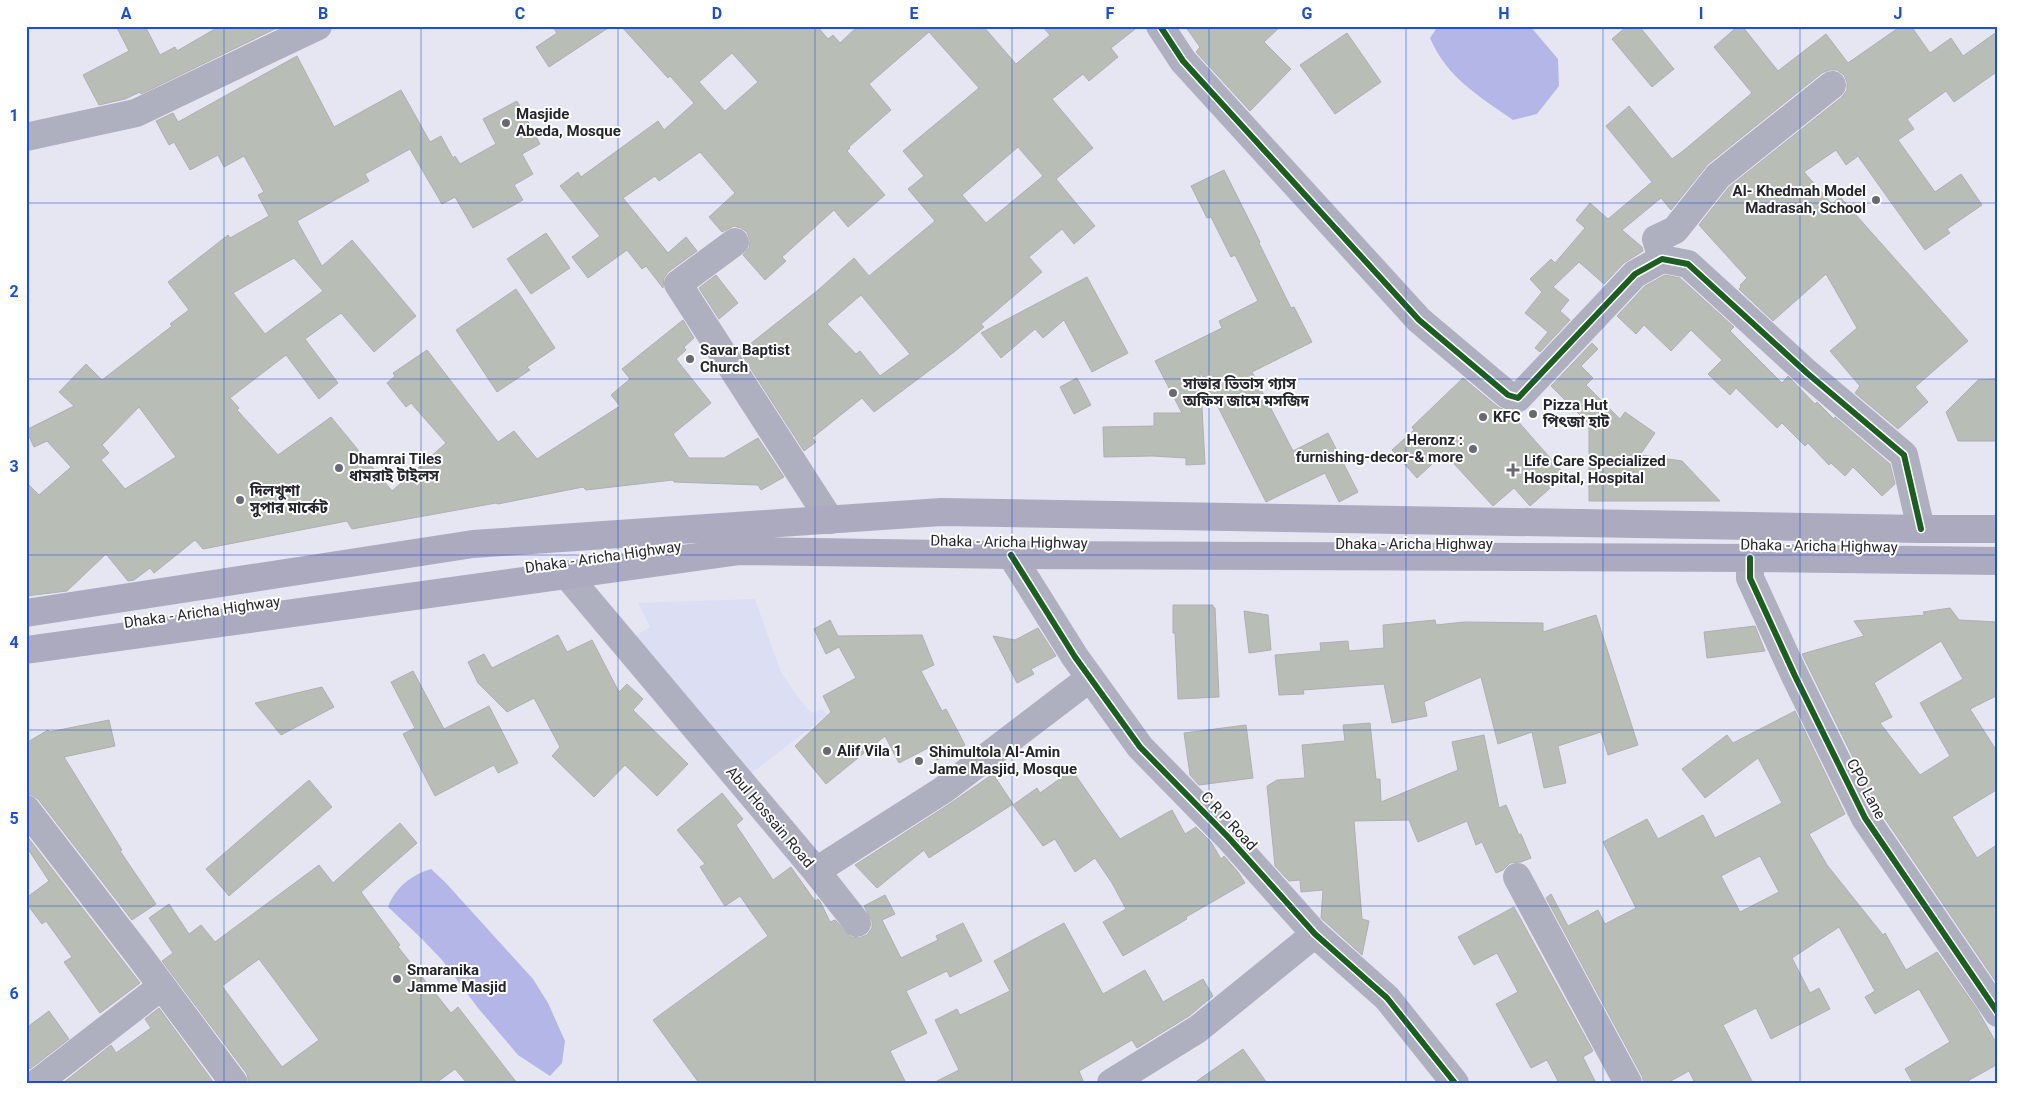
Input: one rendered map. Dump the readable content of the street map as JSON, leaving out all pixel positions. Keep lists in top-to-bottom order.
{
  "streets": {
    "highway": ["Dhaka - Aricha Highway"],
    "street": ["CPO Lane", "Abul Hossain Road", "C R P Road"]
  },
  "crossings": [
    ["Dhaka - Aricha Highway", "CPO Lane"],
    ["Dhaka - Aricha Highway", "Abul Hossain Road"],
    ["Dhaka - Aricha Highway", "C R P Road"],
    ["Abul Hossain Road", "C R P Road"]
  ],
  "places": {
    "other": [
      "Masjide Abeda, Mosque",
      "Al- Khedmah Model Madrasah, School",
      "Savar Baptist Church",
      "সাভার তিতাস গ্যাস অফিস জামে মসজিদ",
      "Pizza Hut পিৎজা হাট",
      "KFC",
      "Heronz : furnishing-decor-& more",
      "Dhamrai Tiles ধামরাই টাইলস",
      "দিলখুশা সুপার মার্কেট",
      "Alif Vila 1",
      "Shimultola Al-Amin Jame Masjid, Mosque",
      "Smaranika Jamme Masjid"
    ],
    "health": ["Life Care Specialized Hospital, Hospital"]
  },
  "grid": {
    "columns": [
      "A",
      "B",
      "C",
      "D",
      "E",
      "F",
      "G",
      "H",
      "I",
      "J"
    ],
    "rows": [
      "1",
      "2",
      "3",
      "4",
      "5",
      "6"
    ]
  }
}
